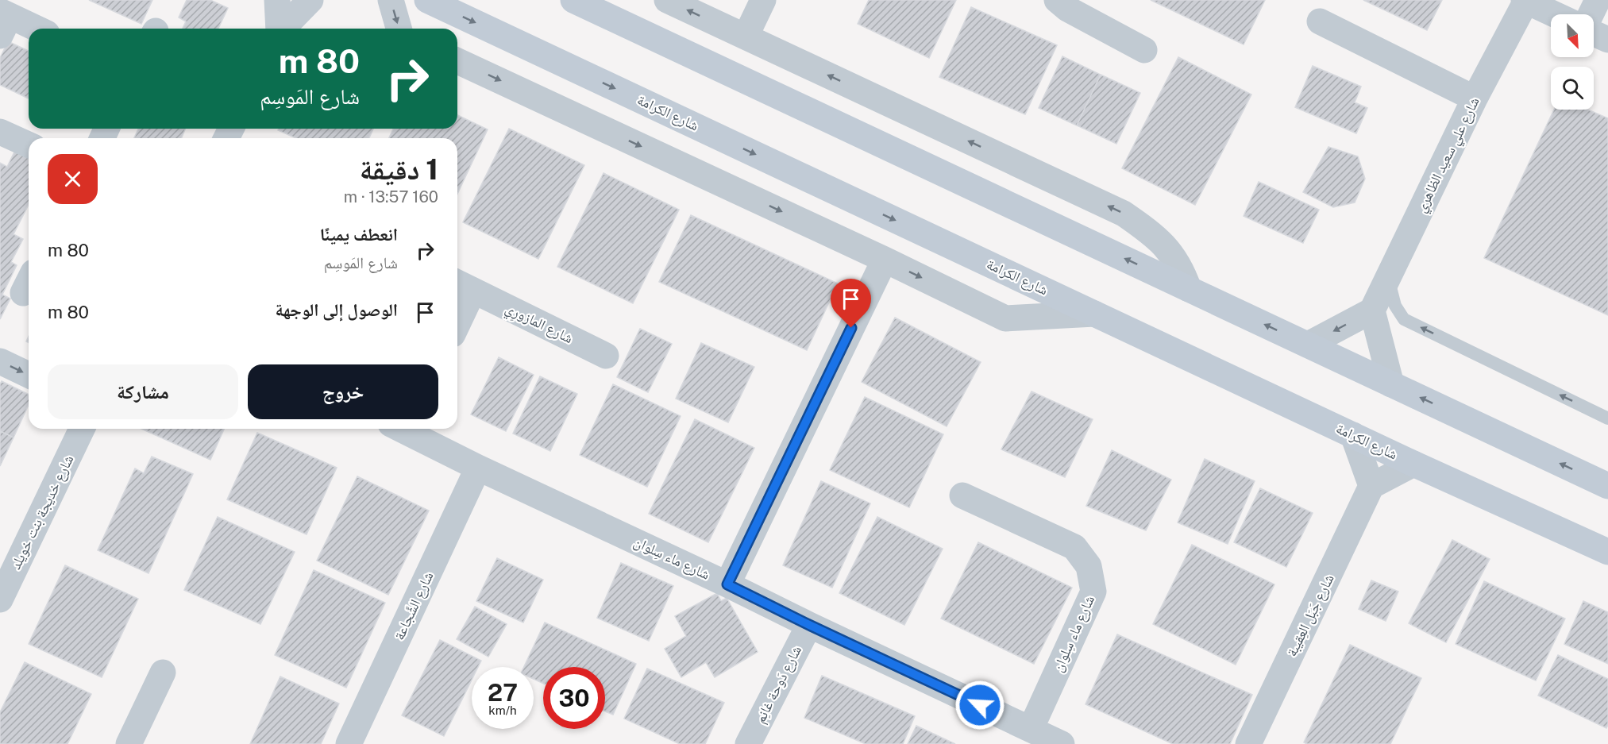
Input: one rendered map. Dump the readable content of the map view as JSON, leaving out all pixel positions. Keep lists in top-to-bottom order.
{
  "streets": {
    "main road": ["شارع الكرامة"],
    "street": [
      "شارع علي سعيد الظاهري",
      "شارع المازورِي",
      "شارع خديجة بنت خويلد",
      "شارع ماء سِلوان",
      "شارع الشَّجاعة",
      "شارع جَبَل العِقيبة",
      "شارع دَوحة غانِم"
    ]
  },
  "crossings": [
    ["شارع ماء سِلوان", "شارع الشَّجاعة"],
    ["شارع ماء سِلوان", "شارع دَوحة غانِم"]
  ],
  "north": "bottom right",
  "page": {
    "turn": ["80 m", "شارع المَوسِم"],
    "heading": ["1 دقيقة", "160 m · 13:57"],
    "list": [
      {
        "name": "انعطف يمينًا",
        "note": "شارع المَوسِم",
        "value": "80 m"
      },
      {
        "name": "الوصول إلى الوجهة",
        "value": "80 m"
      }
    ],
    "buttons": ["خروج", "مشاركة"],
    "speed": "27 km/h",
    "limit": "30"
  }
}
